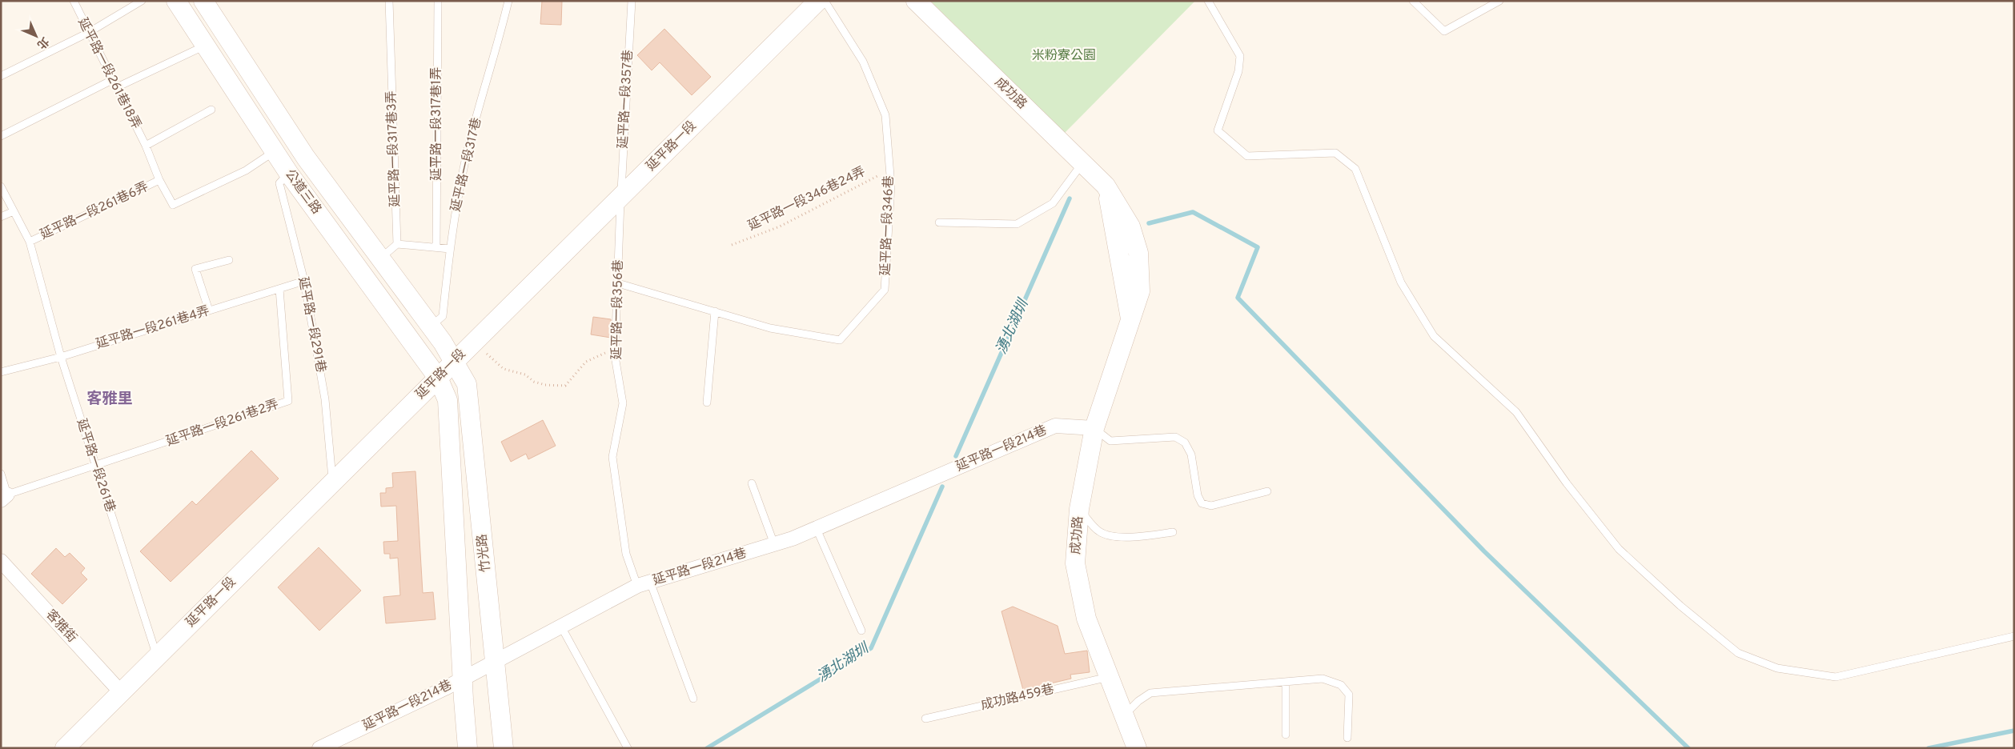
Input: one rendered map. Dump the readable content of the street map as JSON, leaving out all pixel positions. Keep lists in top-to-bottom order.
{
  "streets": {
    "street": [
      "成功路",
      "延平路一段",
      "公道三路",
      "延平路一段214巷",
      "竹光路",
      "客雅街"
    ],
    "lane": [
      "延平路一段261巷18弄",
      "延平路一段357巷",
      "延平路一段317巷1弄",
      "延平路一段317巷3弄",
      "延平路一段317巷",
      "延平路一段261巷6弄",
      "延平路一段346巷",
      "延平路一段356巷",
      "延平路一段291巷",
      "延平路一段261巷4弄",
      "延平路一段261巷2弄",
      "延平路一段261巷",
      "成功路459巷"
    ],
    "path": ["延平路一段346巷24弄"]
  },
  "crossings": [
    ["延平路一段261巷18弄", "延平路一段261巷6弄"],
    ["成功路", "延平路一段214巷"],
    ["成功路", "成功路459巷"],
    ["延平路一段357巷", "延平路一段"],
    ["延平路一段357巷", "延平路一段356巷"],
    ["延平路一段", "公道三路"],
    ["延平路一段", "延平路一段356巷"],
    ["延平路一段", "延平路一段291巷"],
    ["延平路一段", "延平路一段261巷"],
    ["延平路一段", "竹光路"],
    ["延平路一段", "客雅街"],
    ["延平路一段317巷", "公道三路"],
    ["公道三路", "延平路一段261巷6弄"],
    ["公道三路", "延平路一段291巷"],
    ["公道三路", "竹光路"],
    ["延平路一段346巷24弄", "延平路一段346巷"],
    ["延平路一段261巷6弄", "延平路一段261巷"],
    ["延平路一段346巷", "延平路一段356巷"],
    ["延平路一段356巷", "延平路一段214巷"],
    ["延平路一段291巷", "延平路一段261巷4弄"],
    ["延平路一段261巷4弄", "延平路一段261巷2弄"],
    ["延平路一段261巷4弄", "延平路一段261巷"],
    ["延平路一段261巷2弄", "延平路一段261巷"],
    ["延平路一段214巷", "竹光路"]
  ],
  "districts": ["客雅里"],
  "water": ["湧北湖圳"],
  "parks": ["米粉寮公園"],
  "north": "bottom right"
}
